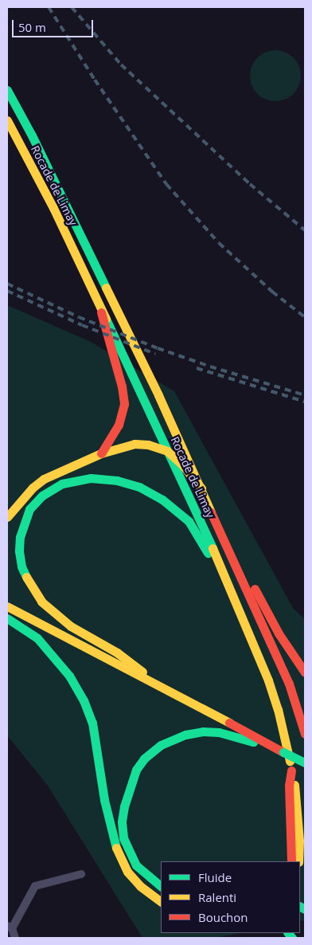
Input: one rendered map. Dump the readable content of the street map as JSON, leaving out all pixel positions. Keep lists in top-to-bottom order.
{
  "streets": {
    "main road": ["Rocade de Limay"]
  },
  "legend": ["Fluide", "Ralenti", "Bouchon"],
  "scale_bar": "50 m"
}
